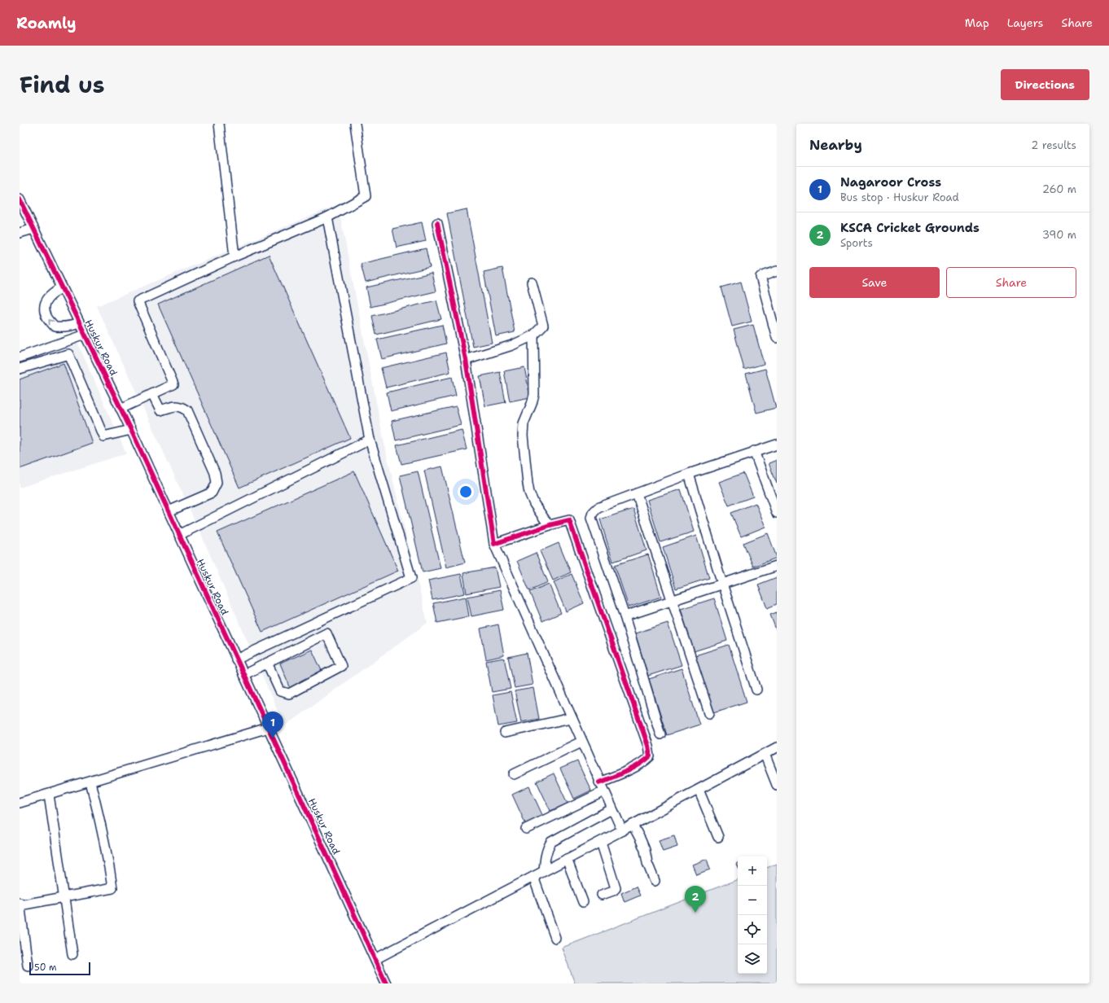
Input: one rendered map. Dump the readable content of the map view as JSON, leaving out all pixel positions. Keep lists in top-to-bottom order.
{
  "streets": {
    "street": ["Huskur Road"]
  },
  "scale_bar": "50 m",
  "page": {
    "header": "Roamly",
    "nav": ["Map", "Layers", "Share"],
    "title": "Find us",
    "buttons": [
      "Directions",
      ["Save", "Share"]
    ],
    "heading": ["Nearby", "2 results"],
    "list": [
      {
        "mark": "1",
        "name": "Nagaroor Cross",
        "note": "Bus stop · Huskur Road",
        "value": "260 m"
      },
      {
        "mark": "2",
        "name": "KSCA Cricket Grounds",
        "note": "Sports",
        "value": "390 m"
      }
    ],
    "pins": ["1", "2"],
    "map_buttons": ["+", "−"],
    "scale": "50 m"
  }
}
